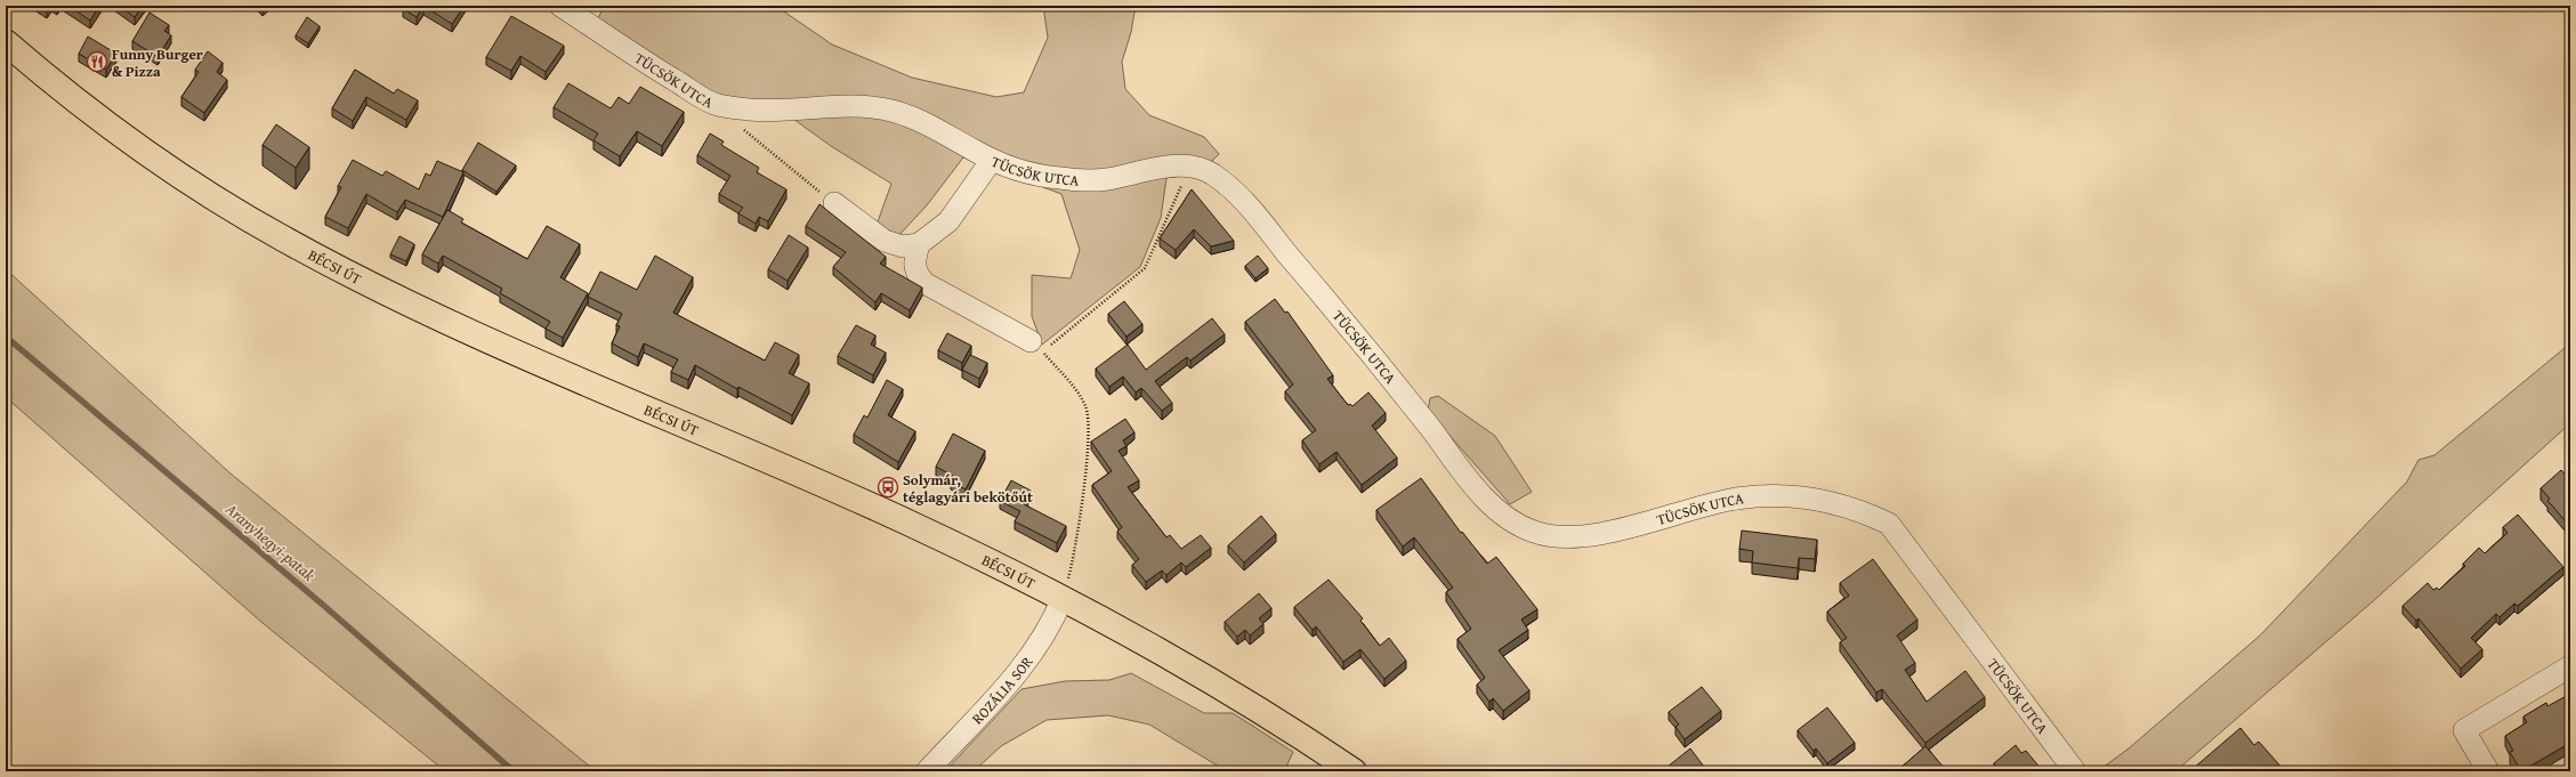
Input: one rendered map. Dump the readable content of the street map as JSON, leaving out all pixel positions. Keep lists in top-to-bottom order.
{
  "streets": {
    "main road": ["BÉCSI ÚT"],
    "street": ["TÜCSÖK UTCA", "ROZÁLIA SOR"]
  },
  "crossings": [
    ["BÉCSI ÚT", "ROZÁLIA SOR"]
  ],
  "water": ["Aranyhegyi-patak"],
  "places": {
    "restaurant": ["Funny Burger & Pizza"],
    "bus stop": ["Solymár, téglagyári bekötőút"]
  }
}
